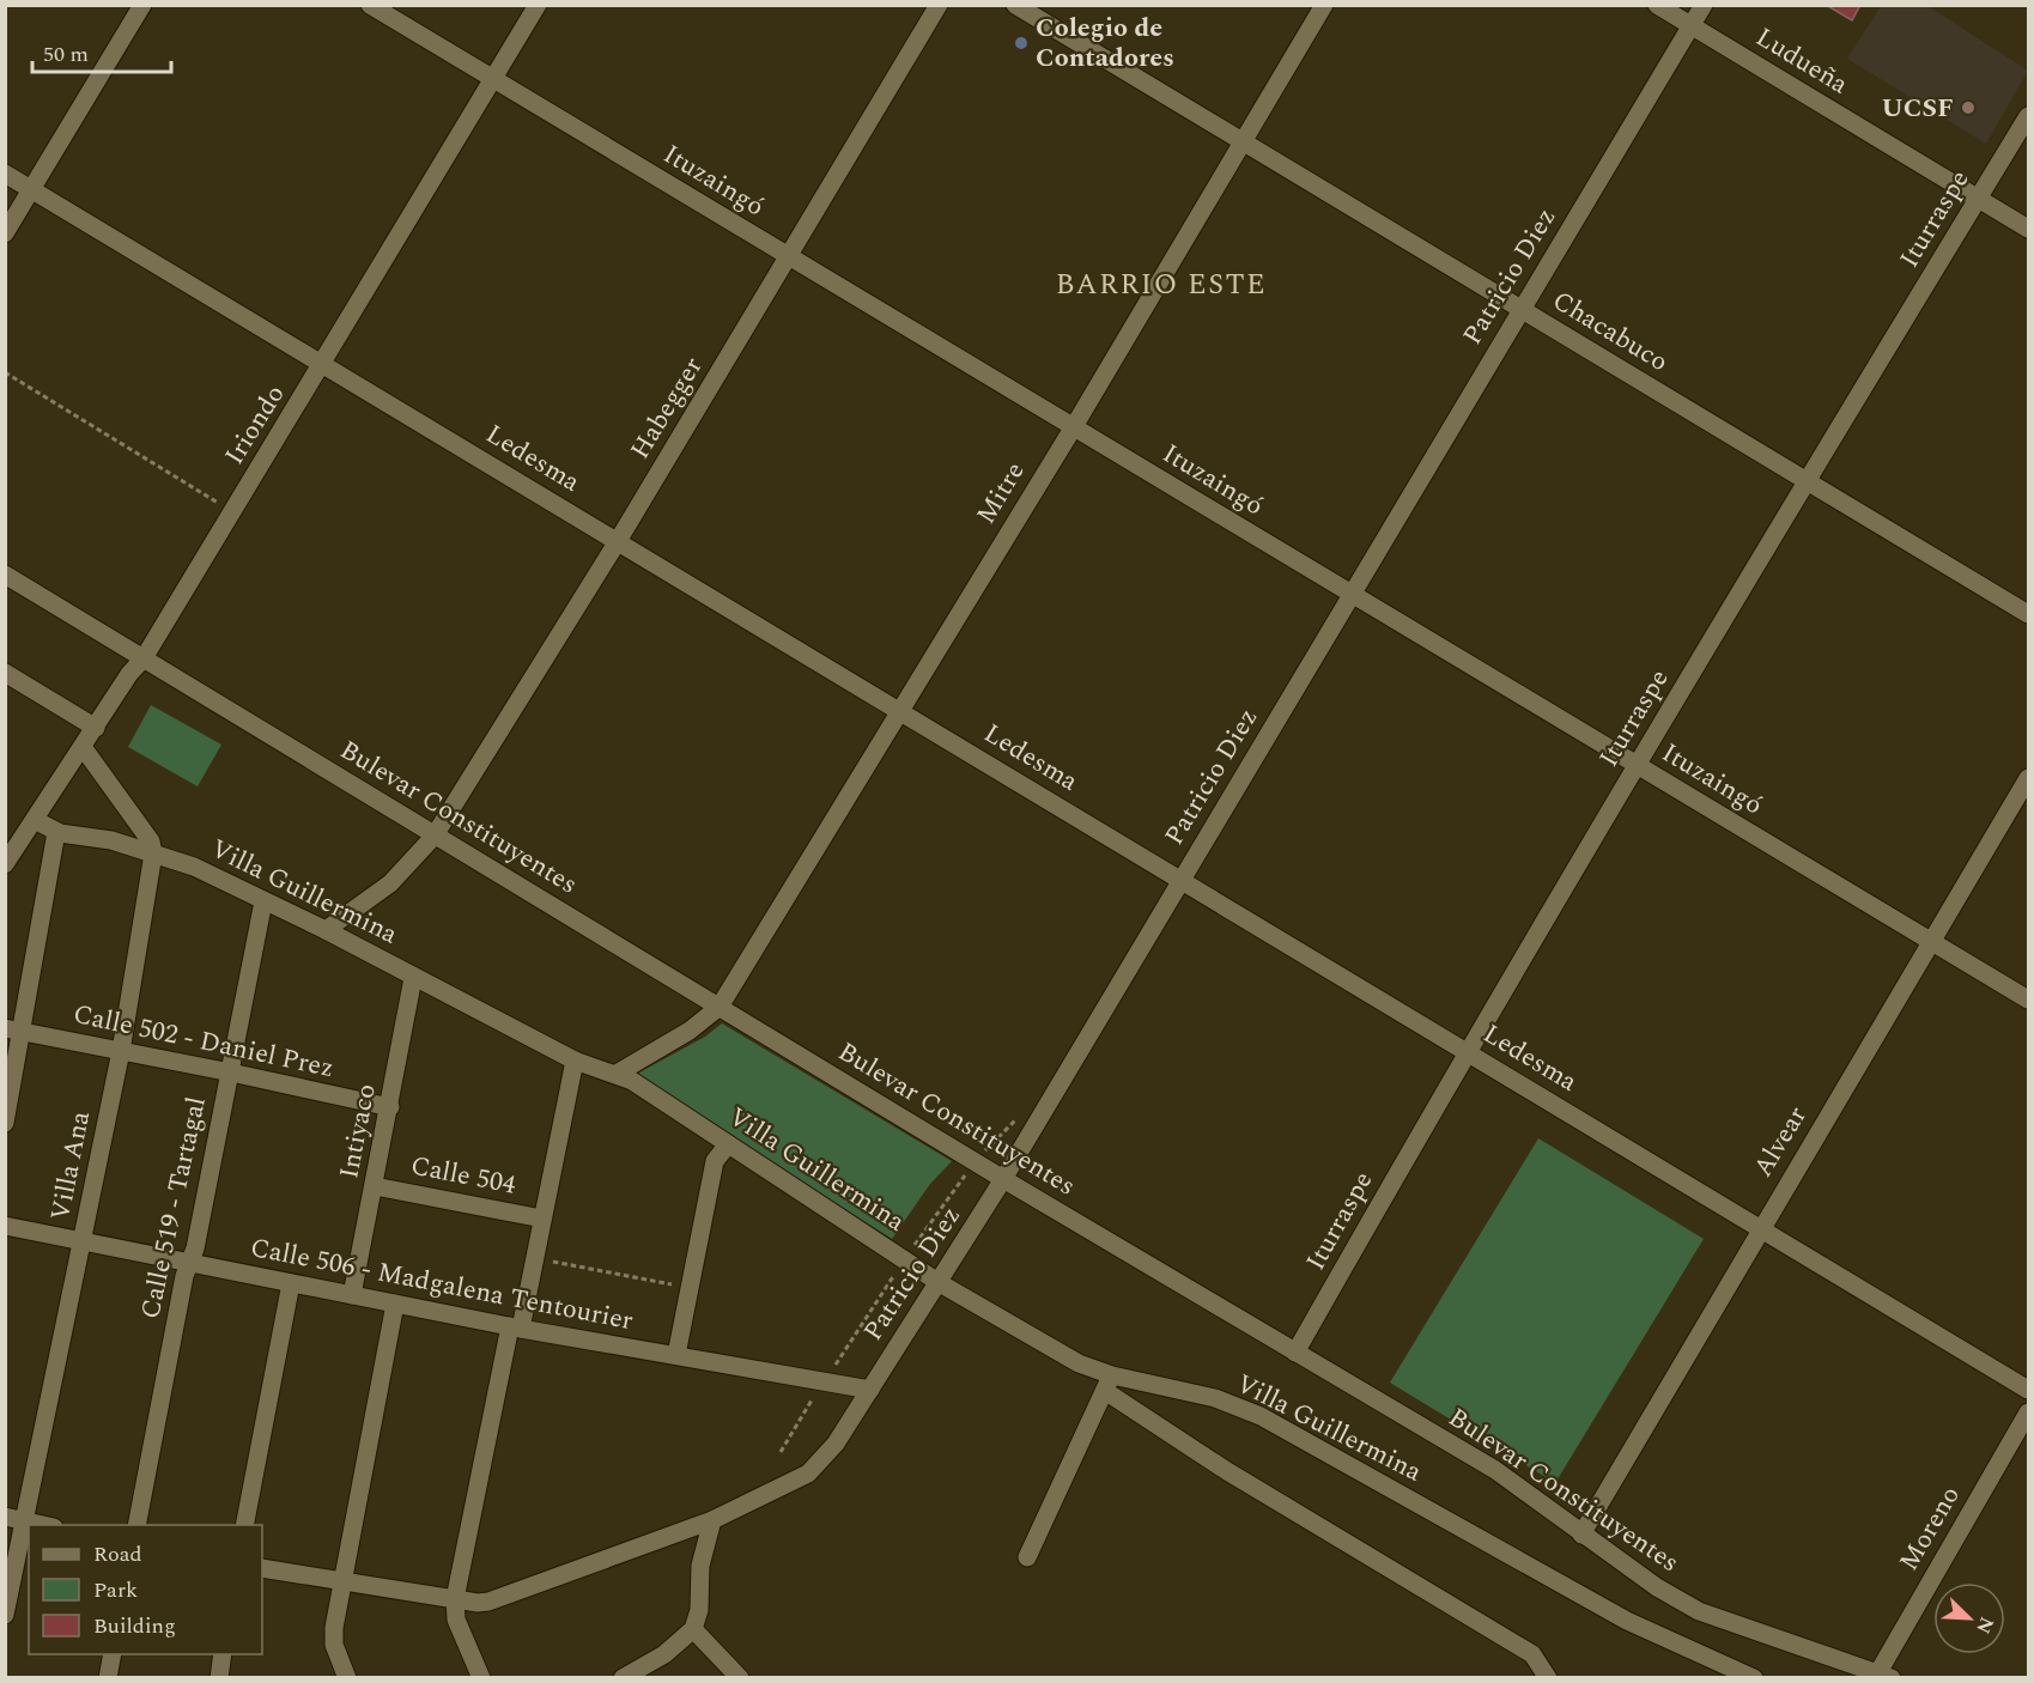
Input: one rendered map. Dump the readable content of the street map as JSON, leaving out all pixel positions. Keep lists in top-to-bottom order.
{
  "streets": {
    "street": [
      "Ludueña",
      "Ituzaingó",
      "Iturraspe",
      "Patricio Diez",
      "Chacabuco",
      "Habegger",
      "Iriondo",
      "Ledesma",
      "Mitre",
      "Bulevar Constituyentes",
      "Villa Guillermina",
      "Calle 502 - Daniel Prez",
      "Intiyaco",
      "Alvear",
      "Villa Ana",
      "Calle 504",
      "Calle 519 - Tartagal",
      "Calle 506 - Madgalena Tentourier",
      "Moreno"
    ]
  },
  "crossings": [
    ["Ludueña", "Iturraspe"],
    ["Ludueña", "Patricio Diez"],
    ["Ituzaingó", "Iturraspe"],
    ["Ituzaingó", "Patricio Diez"],
    ["Ituzaingó", "Habegger"],
    ["Ituzaingó", "Iriondo"],
    ["Ituzaingó", "Mitre"],
    ["Ituzaingó", "Alvear"],
    ["Iturraspe", "Chacabuco"],
    ["Iturraspe", "Ledesma"],
    ["Iturraspe", "Bulevar Constituyentes"],
    ["Patricio Diez", "Chacabuco"],
    ["Patricio Diez", "Ledesma"],
    ["Patricio Diez", "Bulevar Constituyentes"],
    ["Patricio Diez", "Villa Guillermina"],
    ["Patricio Diez", "Calle 506 - Madgalena Tentourier"],
    ["Chacabuco", "Mitre"],
    ["Habegger", "Ledesma"],
    ["Habegger", "Bulevar Constituyentes"],
    ["Habegger", "Villa Guillermina"],
    ["Iriondo", "Ledesma"],
    ["Iriondo", "Bulevar Constituyentes"],
    ["Iriondo", "Villa Guillermina"],
    ["Ledesma", "Mitre"],
    ["Ledesma", "Alvear"],
    ["Mitre", "Bulevar Constituyentes"],
    ["Mitre", "Villa Guillermina"],
    ["Bulevar Constituyentes", "Alvear"],
    ["Bulevar Constituyentes", "Moreno"],
    ["Villa Guillermina", "Intiyaco"],
    ["Villa Guillermina", "Villa Ana"],
    ["Villa Guillermina", "Calle 519 - Tartagal"],
    ["Calle 502 - Daniel Prez", "Intiyaco"],
    ["Calle 502 - Daniel Prez", "Villa Ana"],
    ["Calle 502 - Daniel Prez", "Calle 519 - Tartagal"],
    ["Intiyaco", "Calle 504"],
    ["Intiyaco", "Calle 506 - Madgalena Tentourier"],
    ["Villa Ana", "Calle 506 - Madgalena Tentourier"],
    ["Calle 519 - Tartagal", "Calle 506 - Madgalena Tentourier"]
  ],
  "districts": ["BARRIO ESTE"],
  "places": ["Colegio de Contadores", "UCSF"],
  "legend": ["Road", "Park", "Building"],
  "scale_bar": "50 m",
  "north": "bottom right"
}
